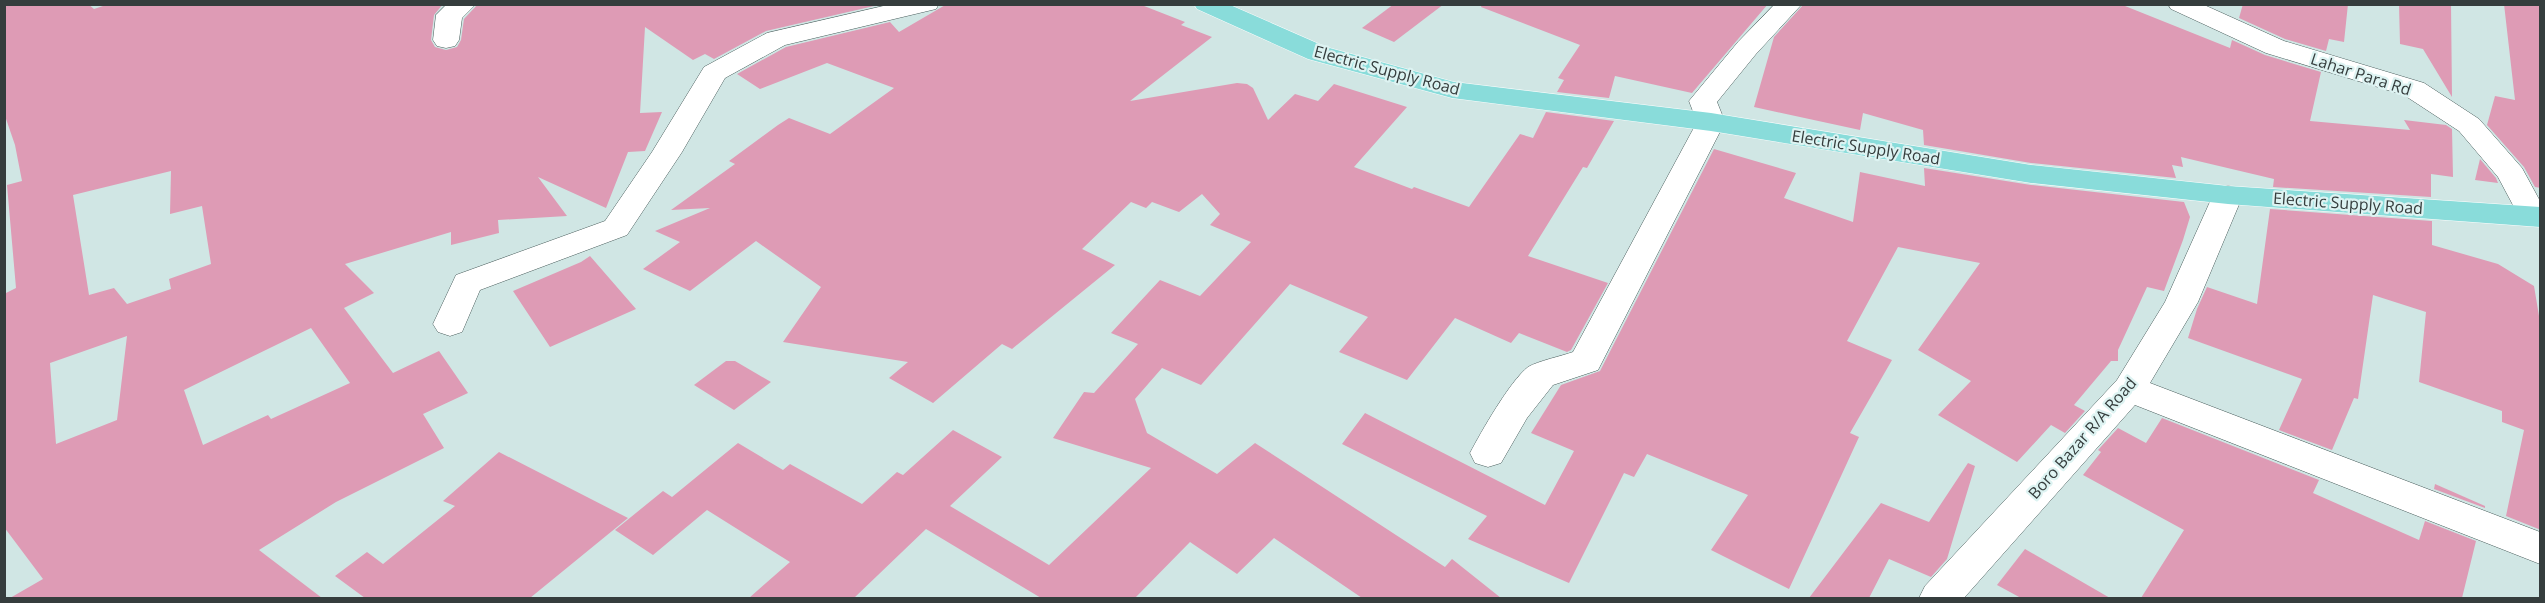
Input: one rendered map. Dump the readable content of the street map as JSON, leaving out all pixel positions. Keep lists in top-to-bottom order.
{
  "streets": {
    "main road": ["Electric Supply Road"],
    "street": ["Lahar Para Rd", "Boro Bazar R/A Road"]
  },
  "crossings": [
    ["Electric Supply Road", "Lahar Para Rd"],
    ["Electric Supply Road", "Boro Bazar R/A Road"]
  ]
}
